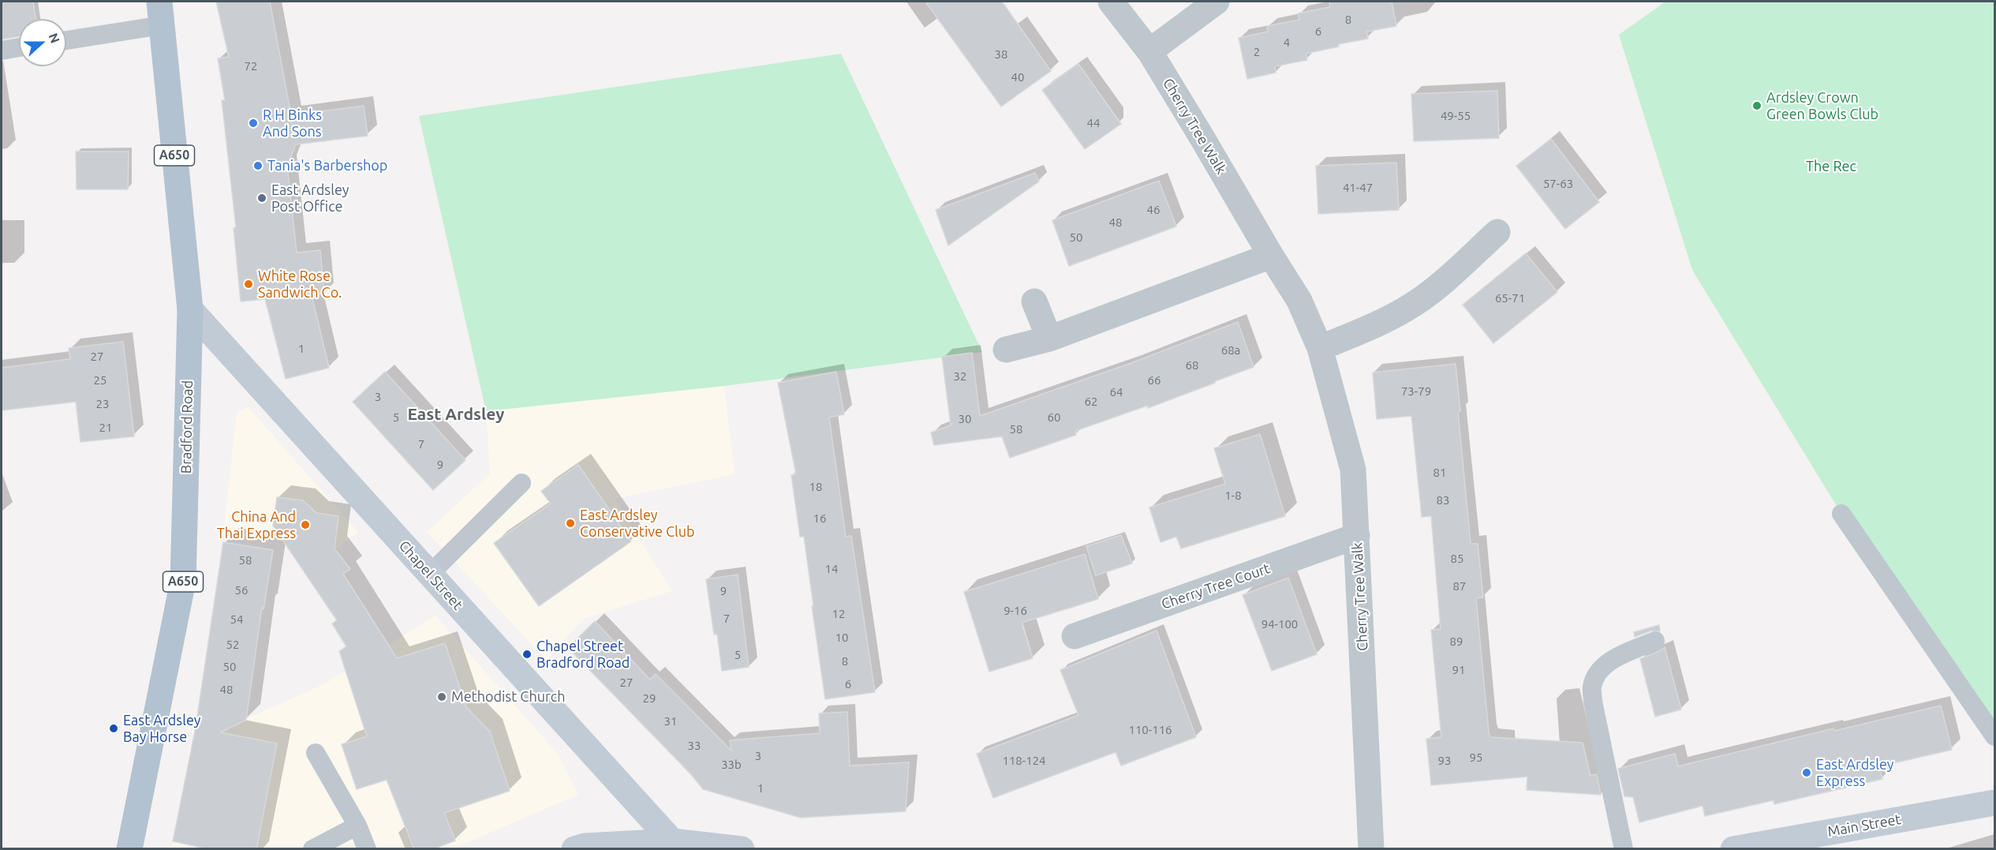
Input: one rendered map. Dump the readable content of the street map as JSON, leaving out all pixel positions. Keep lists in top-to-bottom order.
{
  "streets": {
    "main road": ["A650", "Bradford Road"],
    "street": [
      "Cherry Tree Walk",
      "Chapel Street",
      "Cherry Tree Court",
      "Main Street"
    ]
  },
  "crossings": [
    ["Cherry Tree Walk", "Cherry Tree Court"],
    ["Bradford Road", "Chapel Street"]
  ],
  "districts": ["East Ardsley"],
  "parks": ["The Rec"],
  "places": [
    "Ardsley Crown Green Bowls Club",
    "R H Binks And Sons",
    "Tania's Barbershop",
    "East Ardsley Post Office",
    "White Rose Sandwich Co.",
    "East Ardsley Conservative Club",
    "China And Thai Express",
    "Chapel Street Bradford Road",
    "Methodist Church",
    "East Ardsley Bay Horse",
    "East Ardsley Express"
  ],
  "house_numbers": [
    "8",
    "6",
    "4",
    "2",
    "38",
    "72",
    "40",
    "49-55",
    "44",
    "57-63",
    "41-47",
    "46",
    "48",
    "50",
    "65-71",
    "1",
    "68a",
    "27",
    "68",
    "32",
    "25",
    "66",
    "73-79",
    "64",
    "3",
    "62",
    "23",
    "5",
    "60",
    "30",
    "21",
    "58",
    "7",
    "9",
    "81",
    "18",
    "1-8",
    "83",
    "16",
    "85",
    "58",
    "14",
    "87",
    "56",
    "9",
    "9-16",
    "12",
    "7",
    "54",
    "94-100",
    "10",
    "89",
    "52",
    "5",
    "8",
    "50",
    "91",
    "27",
    "6",
    "48",
    "29",
    "31",
    "110-116",
    "33",
    "3",
    "95",
    "118-124",
    "93",
    "33b",
    "1"
  ],
  "north": "right"
}
